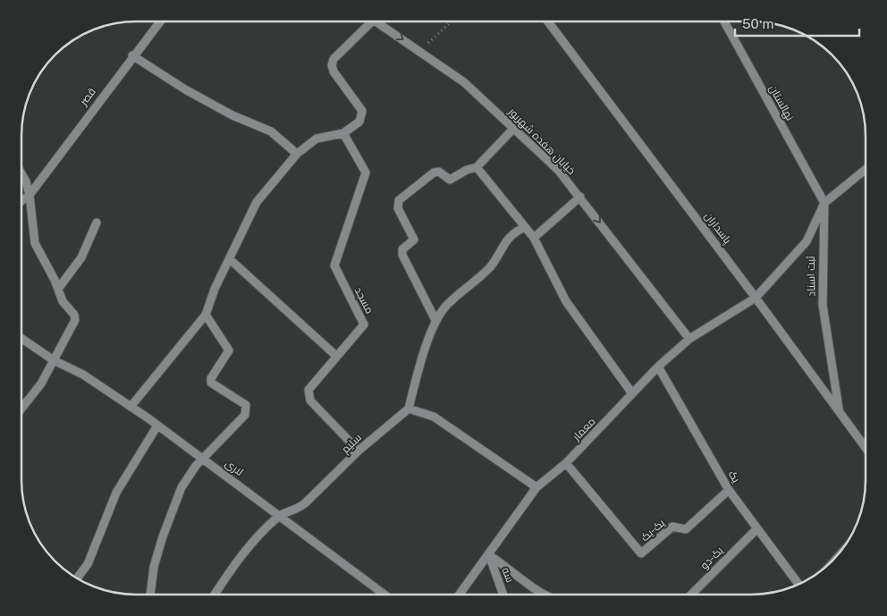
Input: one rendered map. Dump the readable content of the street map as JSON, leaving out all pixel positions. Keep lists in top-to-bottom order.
{
  "streets": {
    "street": [
      "قصر",
      "نهالستان",
      "خیابان هفده شهریور",
      "پاسداران",
      "ثبت اسناد",
      "مسجد",
      "معمار",
      "سلیم",
      "لاری",
      "یک",
      "یک-یک",
      "یک-دو",
      "سه"
    ]
  },
  "crossings": [
    ["نهالستان", "ثبت اسناد"],
    ["نهالستان", "معمار"],
    ["خیابان هفده شهریور", "معمار"],
    ["پاسداران", "ثبت اسناد"],
    ["پاسداران", "معمار"],
    ["ثبت اسناد", "معمار"],
    ["مسجد", "سلیم"],
    ["معمار", "یک"],
    ["معمار", "یک-یک"],
    ["معمار", "سه"],
    ["سلیم", "لاری"],
    ["یک", "یک-یک"],
    ["یک", "یک-دو"]
  ],
  "one_way": ["خیابان هفده شهریور"],
  "scale_bar": "50 m"
}
